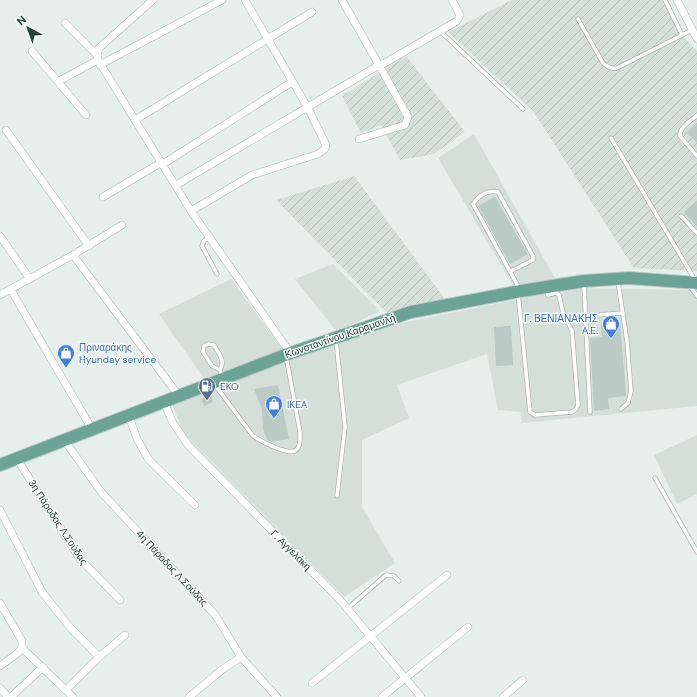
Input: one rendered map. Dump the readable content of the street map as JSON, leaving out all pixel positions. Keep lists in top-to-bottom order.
{
  "streets": {
    "main road": ["Κωνσταντίνου Καραμανλή"],
    "street": ["3η Πάροδος Λ.Σούδας", "Γ. Αγγελάκη", "4η Πάροδος Λ.Σούδας"]
  },
  "crossings": [
    ["Κωνσταντίνου Καραμανλή", "3η Πάροδος Λ.Σούδας"],
    ["Κωνσταντίνου Καραμανλή", "Γ. Αγγελάκη"],
    ["Κωνσταντίνου Καραμανλή", "4η Πάροδος Λ.Σούδας"]
  ],
  "places": {
    "shop": ["Γ. ΒΕΝΙΑΝΑΚΗΣ A.E.", "Πριναράκης Hyunday service", "IKEA"],
    "fuel station": ["EKO"]
  },
  "north": "top left"
}
